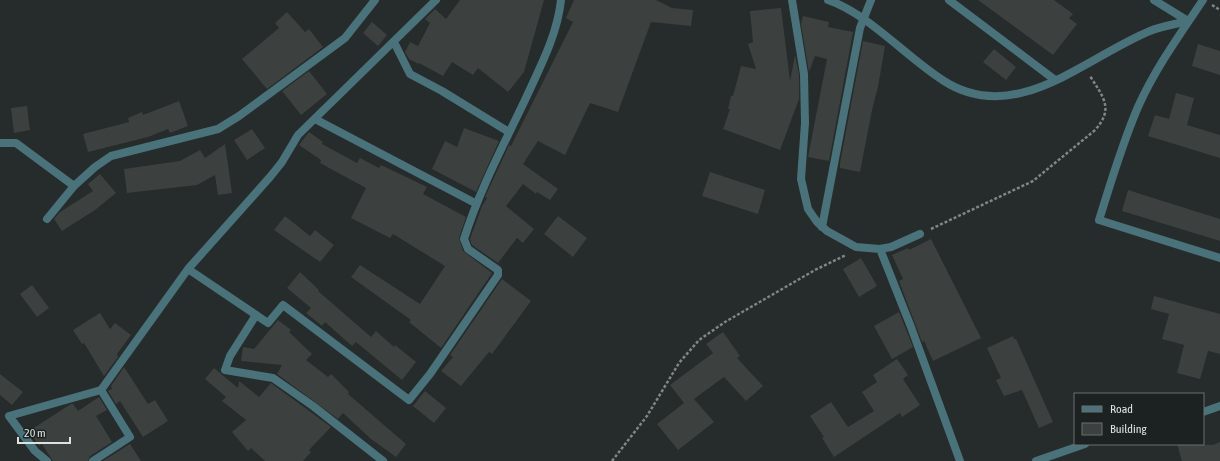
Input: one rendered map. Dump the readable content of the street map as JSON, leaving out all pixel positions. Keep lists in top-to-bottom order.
{
  "legend": ["Road", "Building"],
  "scale_bar": "20 m"
}
